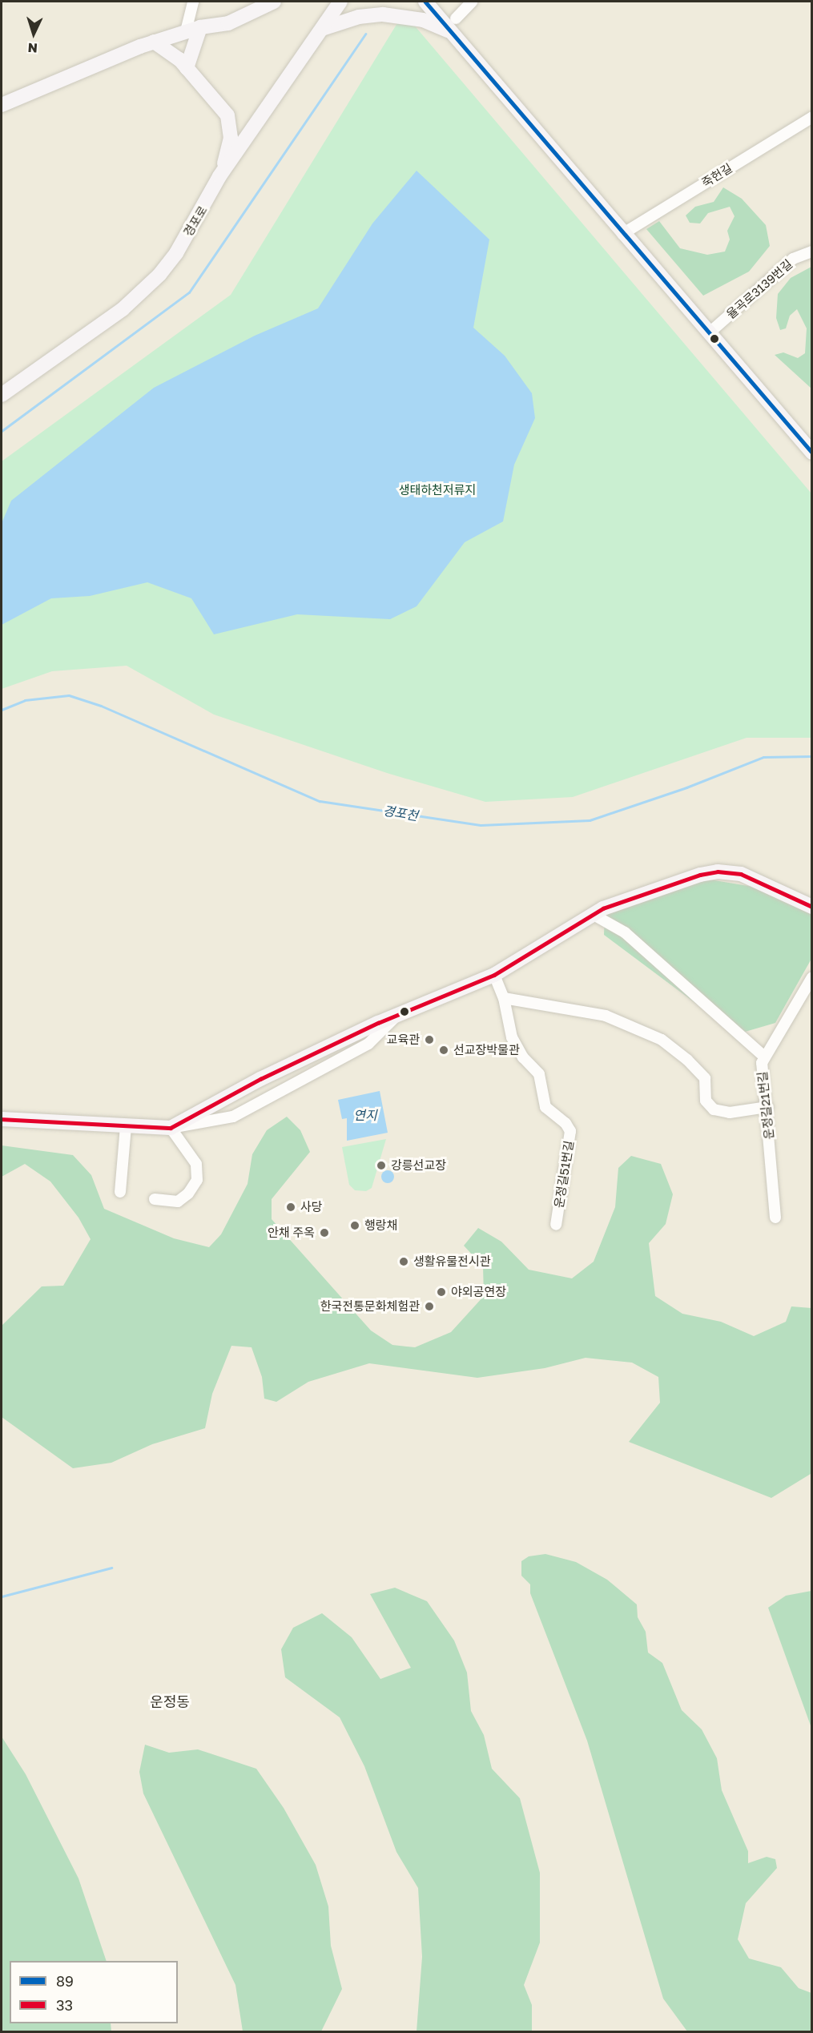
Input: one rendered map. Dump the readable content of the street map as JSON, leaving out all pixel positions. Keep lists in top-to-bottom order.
{
  "streets": {
    "street": [
      "죽헌길",
      "경포로",
      "율곡로3139번길",
      "운정길21번길",
      "운정길51번길"
    ]
  },
  "districts": ["운정동"],
  "water": ["경포천", "연지"],
  "parks": ["생태하천저류지"],
  "places": [
    "교육관",
    "선교장박물관",
    "강릉선교장",
    "사당",
    "행랑채",
    "안채 주옥",
    "생활유물전시관",
    "야외공연장",
    "한국전통문화체험관"
  ],
  "lines": ["transit line 89", "transit line 33"],
  "legend": ["89", "33"],
  "north": "bottom"
}
